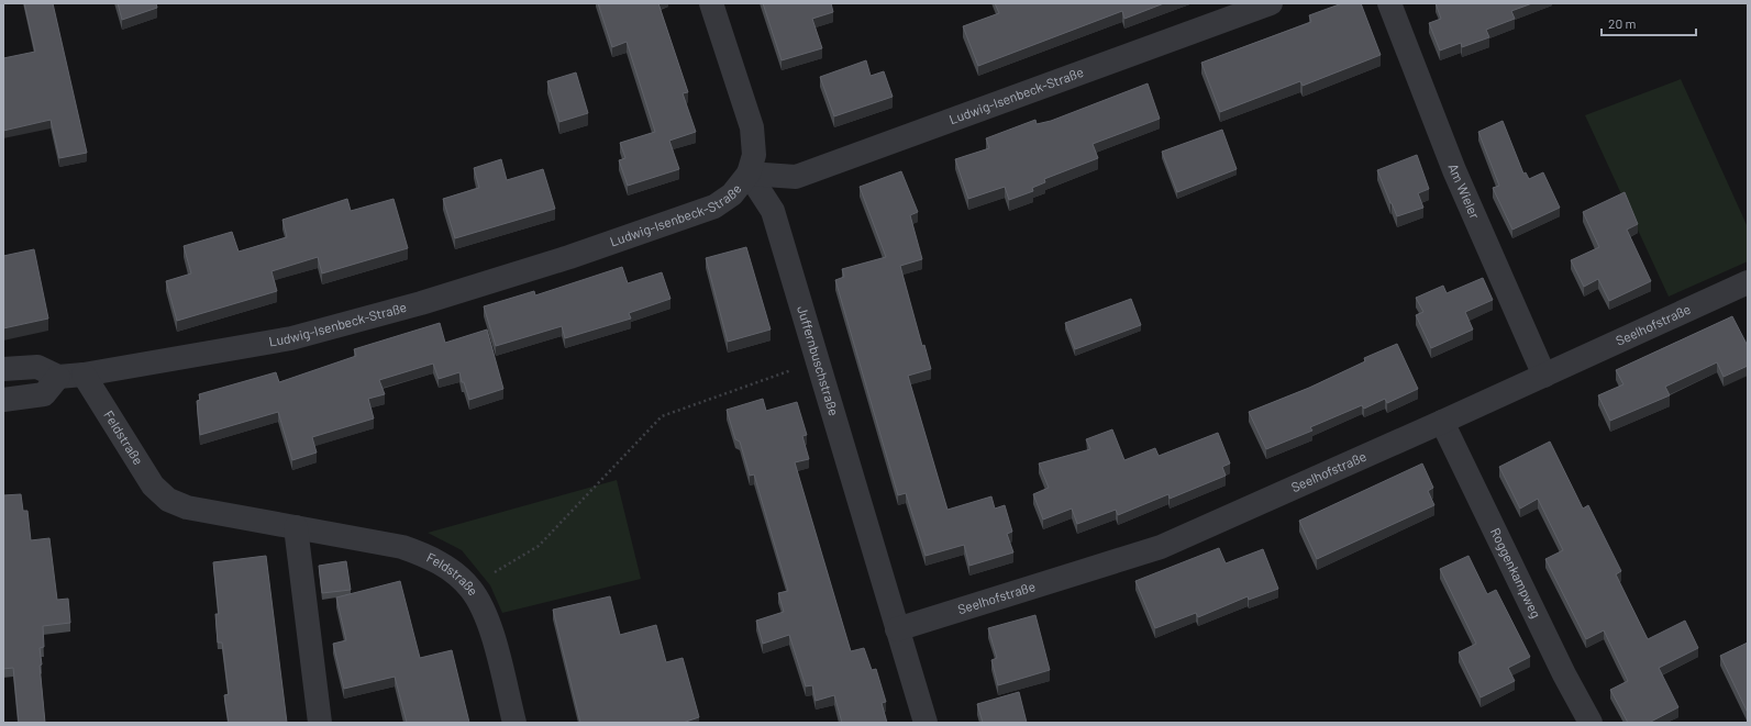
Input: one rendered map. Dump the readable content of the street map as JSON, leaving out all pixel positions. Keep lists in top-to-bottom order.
{
  "streets": {
    "street": [
      "Ludwig-Isenbeck-Straße",
      "Am Wieler",
      "Seelhofstraße",
      "Juffernbuschstraße",
      "Feldstraße",
      "Roggenkampweg"
    ]
  },
  "crossings": [
    ["Ludwig-Isenbeck-Straße", "Juffernbuschstraße"],
    ["Ludwig-Isenbeck-Straße", "Feldstraße"],
    ["Am Wieler", "Seelhofstraße"],
    ["Seelhofstraße", "Juffernbuschstraße"],
    ["Seelhofstraße", "Roggenkampweg"]
  ],
  "scale_bar": "20 m"
}
